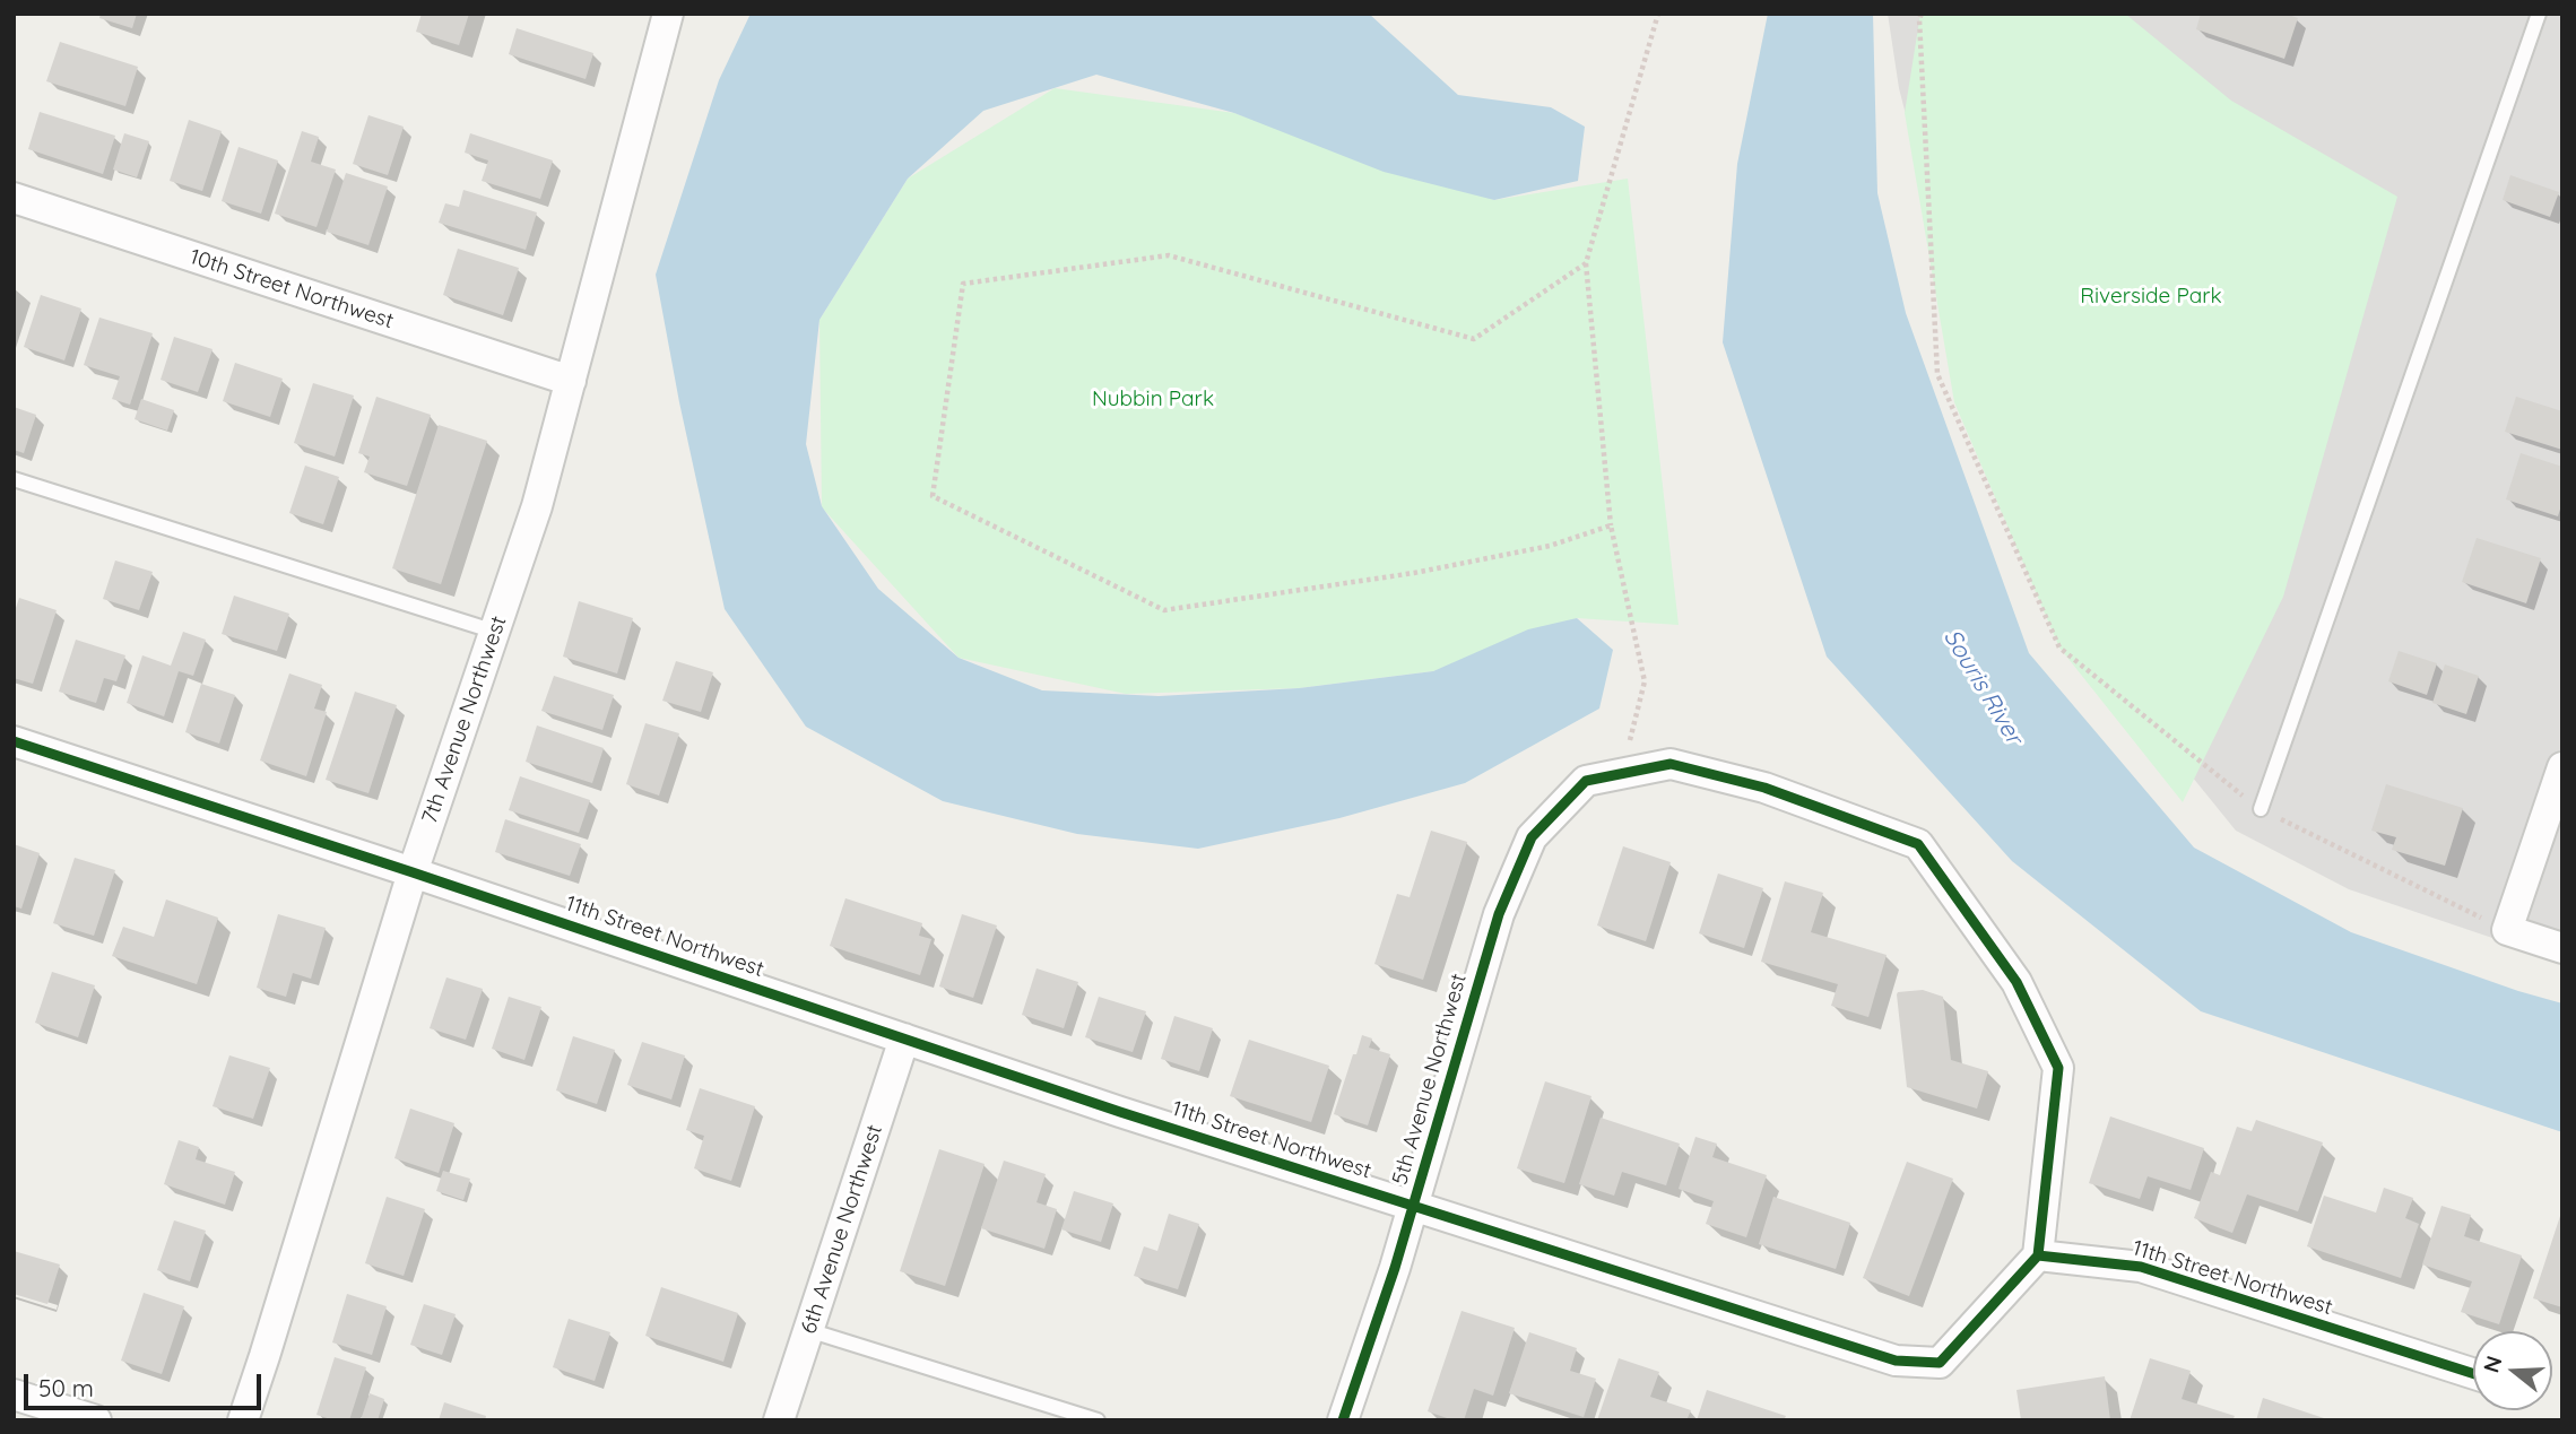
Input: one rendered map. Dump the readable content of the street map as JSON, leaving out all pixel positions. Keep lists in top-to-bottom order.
{
  "streets": {
    "street": [
      "10th Street Northwest",
      "7th Avenue Northwest",
      "11th Street Northwest",
      "5th Avenue Northwest",
      "6th Avenue Northwest"
    ]
  },
  "crossings": [
    ["10th Street Northwest", "7th Avenue Northwest"],
    ["7th Avenue Northwest", "11th Street Northwest"],
    ["11th Street Northwest", "5th Avenue Northwest"],
    ["11th Street Northwest", "6th Avenue Northwest"]
  ],
  "water": ["Souris River"],
  "parks": ["Riverside Park", "Nubbin Park"],
  "scale_bar": "50 m",
  "north": "left"
}
